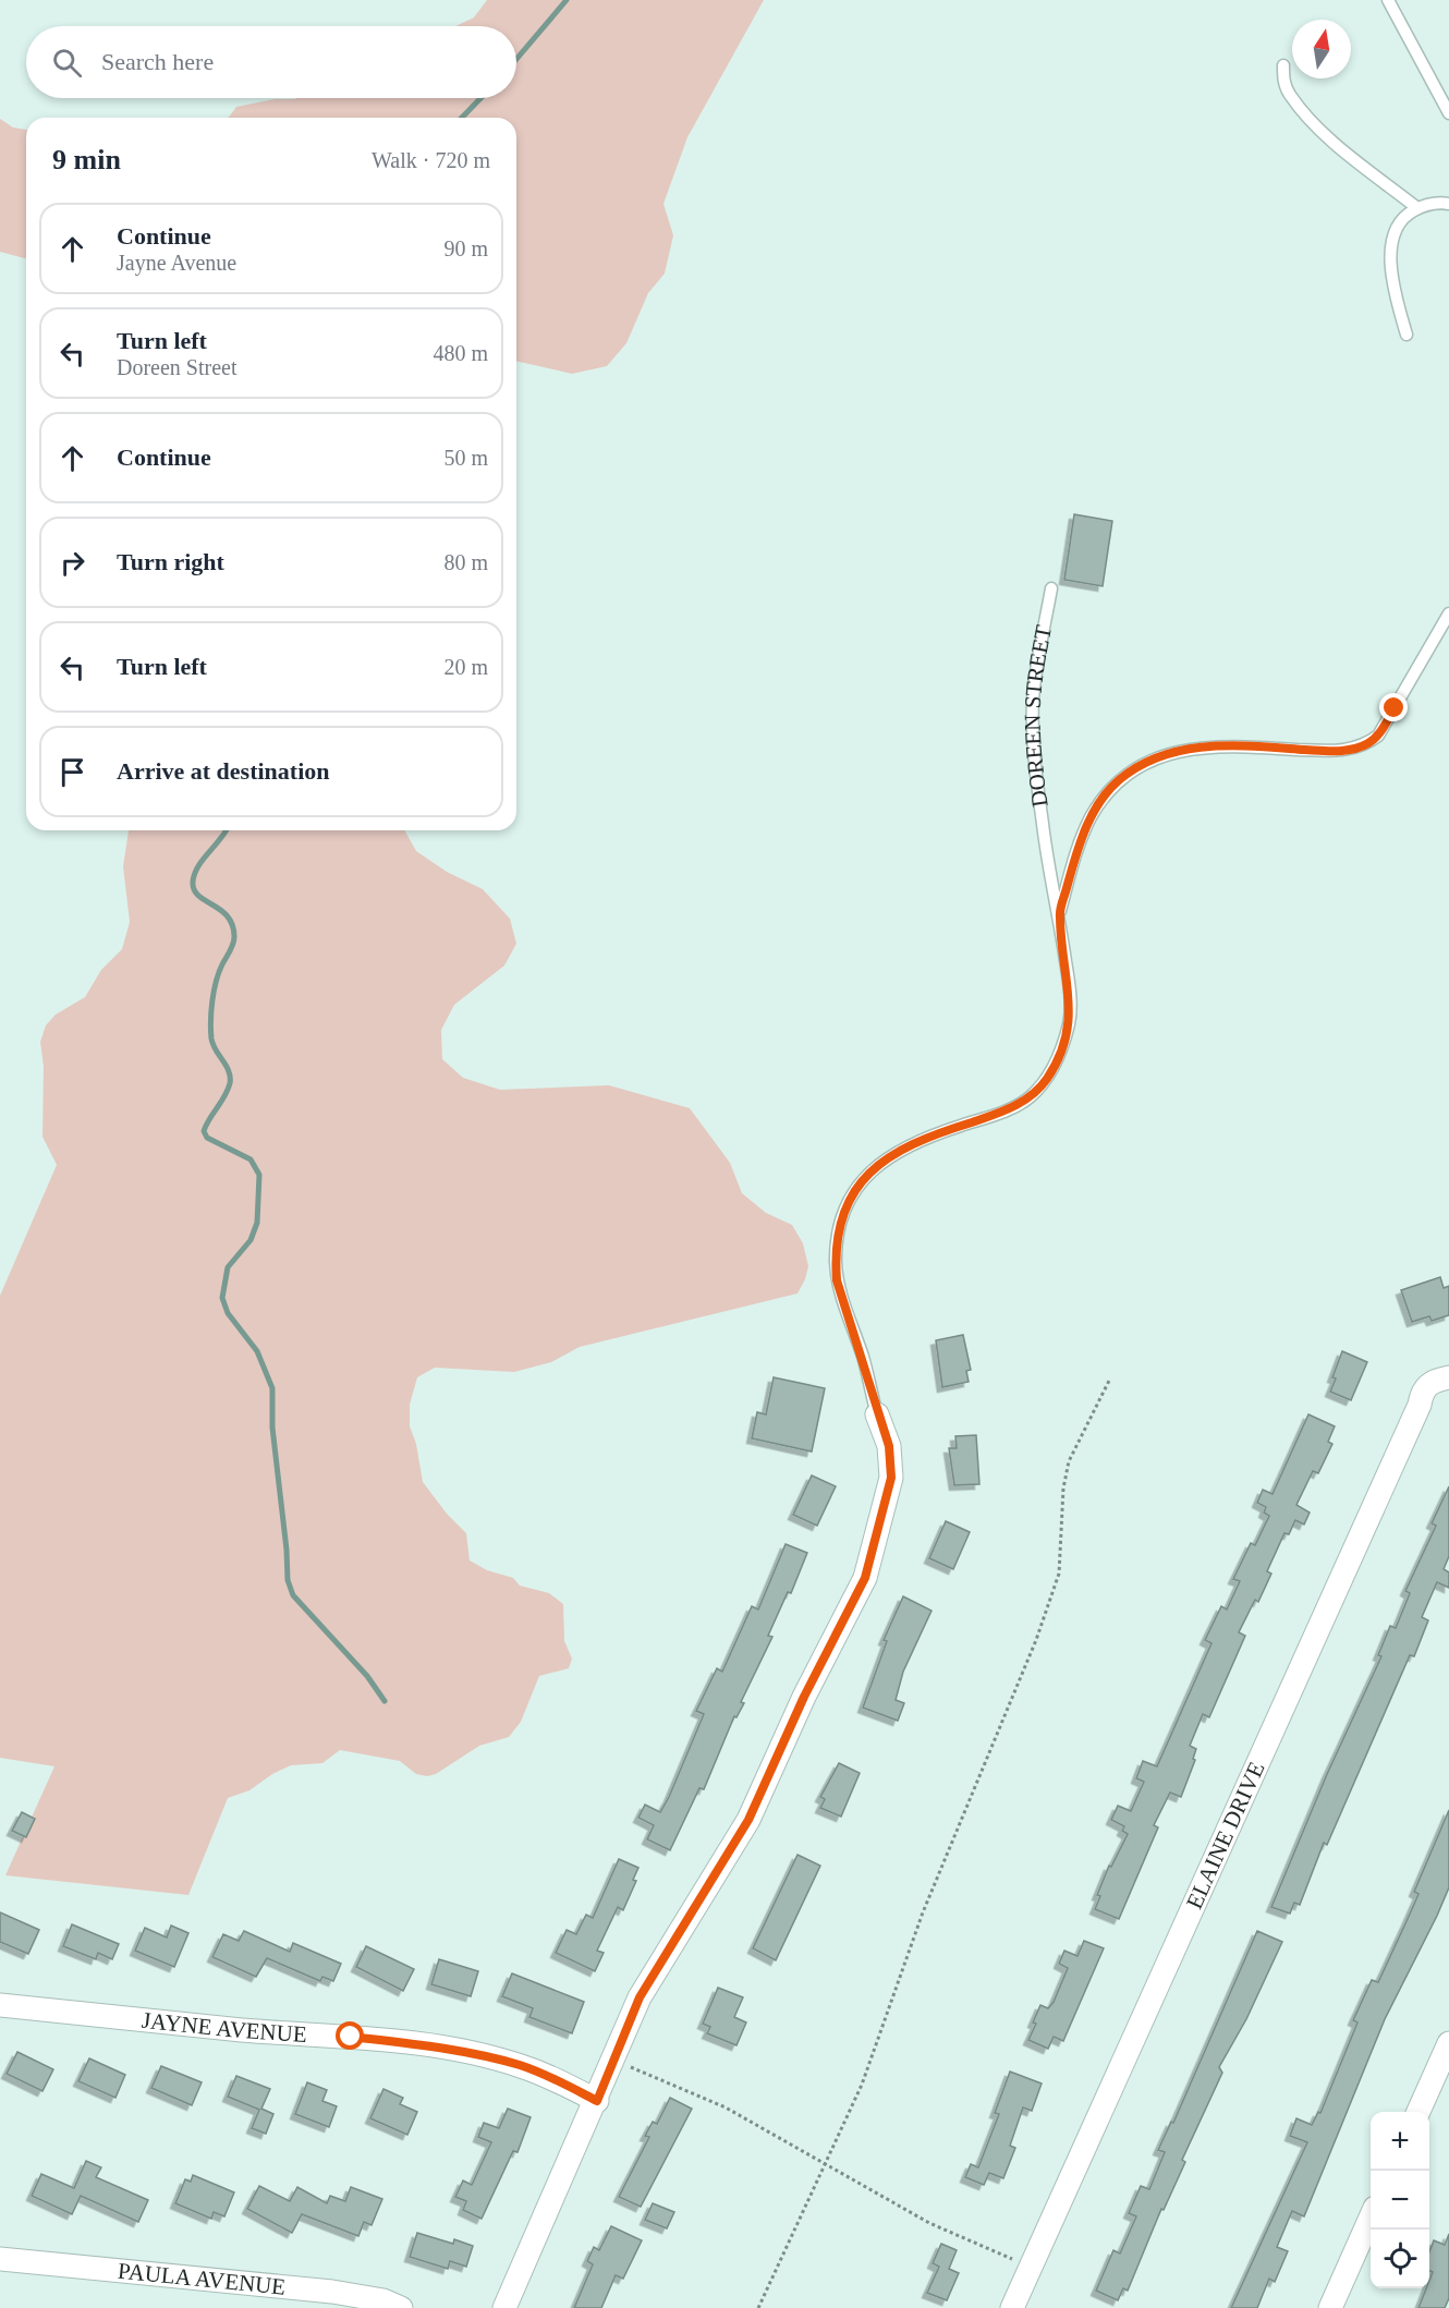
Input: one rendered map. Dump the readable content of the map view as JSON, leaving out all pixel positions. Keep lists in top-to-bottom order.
{
  "streets": {
    "street": [
      "DOREEN STREET",
      "ELAINE DRIVE",
      "JAYNE AVENUE",
      "PAULA AVENUE"
    ]
  },
  "crossings": [
    ["DOREEN STREET", "JAYNE AVENUE"]
  ],
  "north": "top",
  "page": {
    "search": "Search here",
    "heading": ["9 min", "Walk · 720 m"],
    "list": [
      ["Continue", "Jayne Avenue", "90 m"],
      ["Turn left", "Doreen Street", "480 m"],
      ["Continue", "50 m"],
      ["Turn right", "80 m"],
      ["Turn left", "20 m"],
      "Arrive at destination"
    ],
    "map_buttons": ["+", "−"]
  }
}
